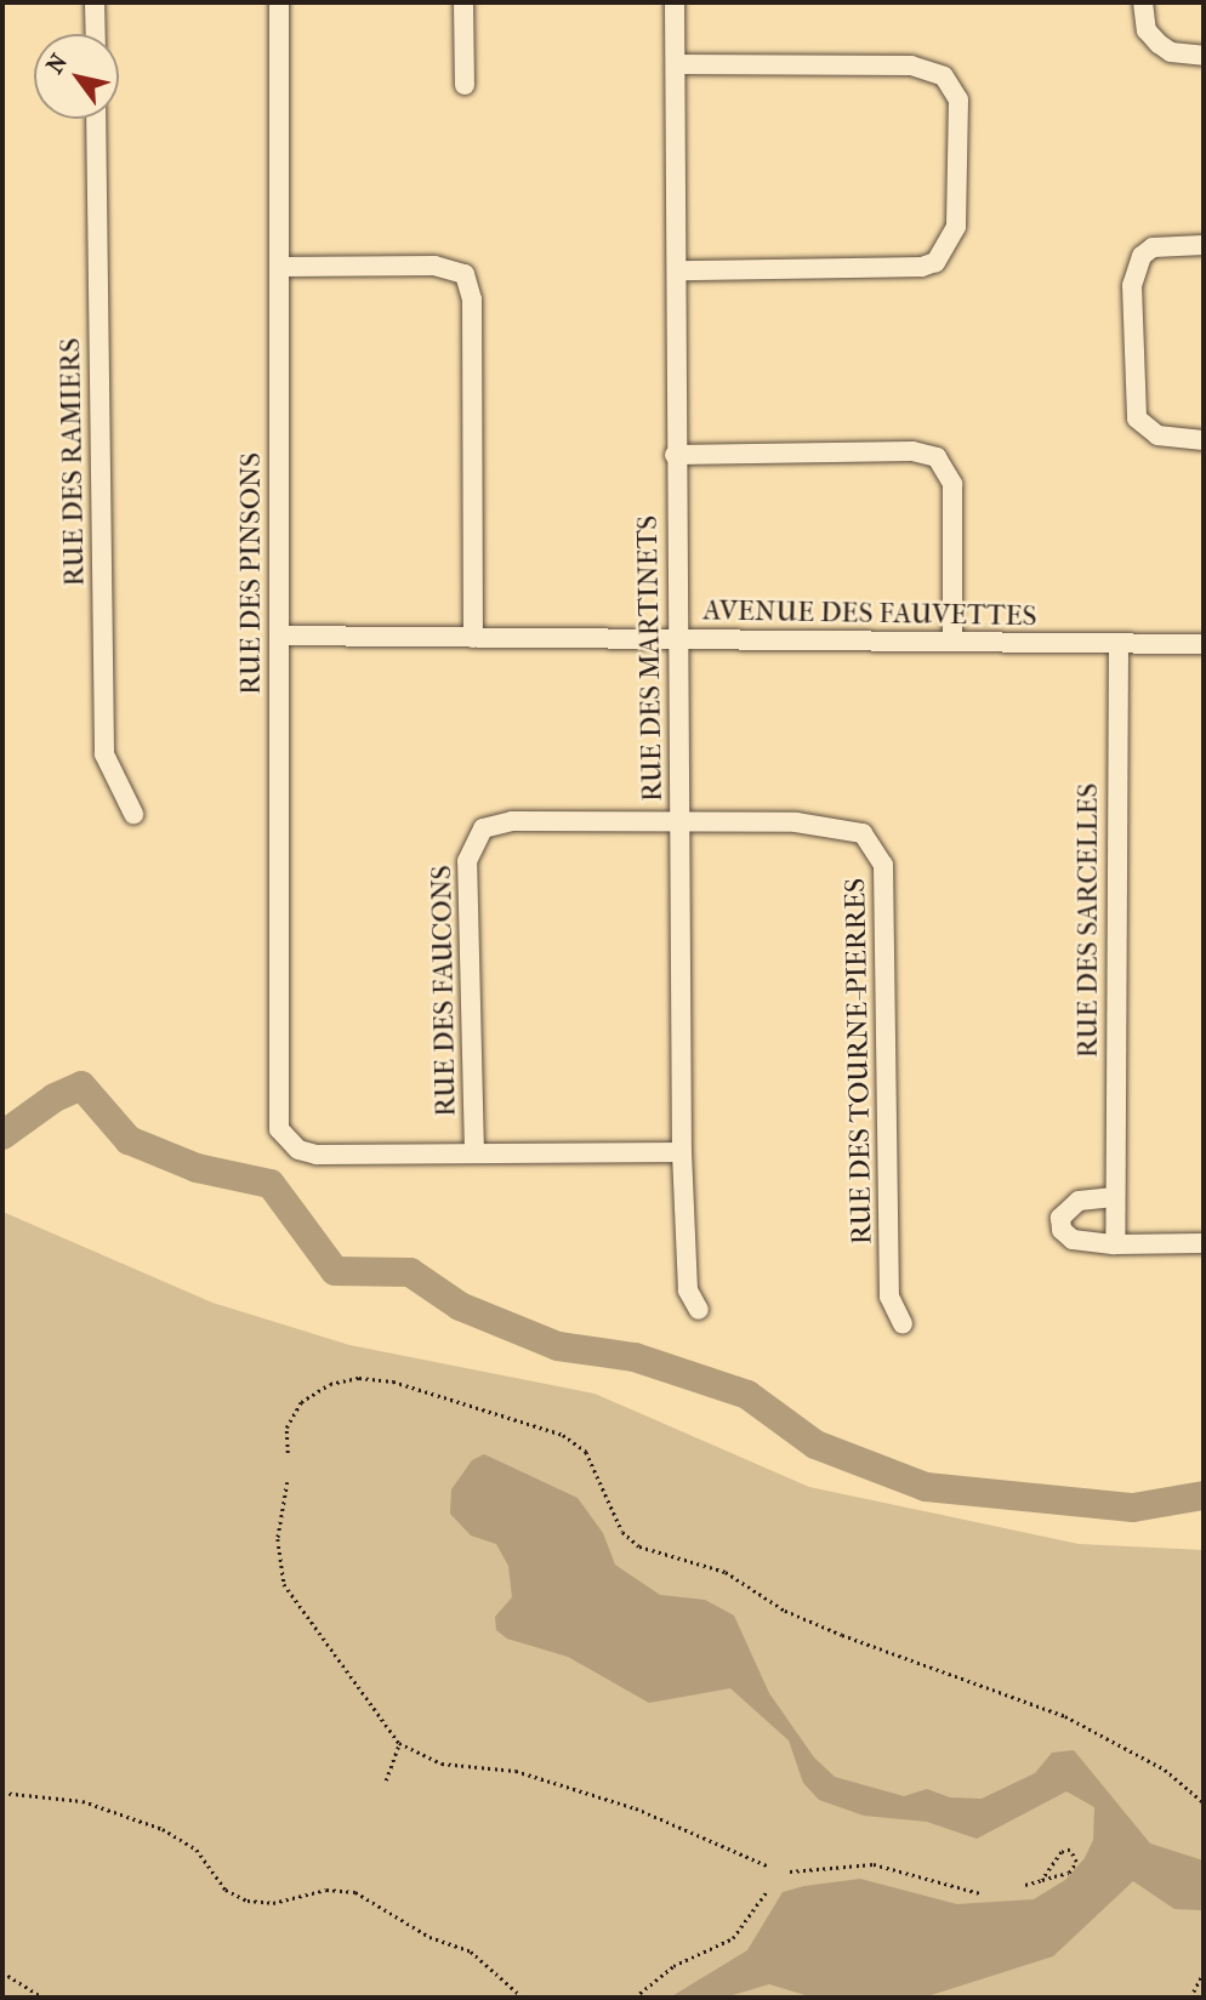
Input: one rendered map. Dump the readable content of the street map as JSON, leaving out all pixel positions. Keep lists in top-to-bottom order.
{
  "streets": {
    "street": [
      "RUE DES RAMIERS",
      "RUE DES PINSONS",
      "AVENUE DES FAUVETTES",
      "RUE DES MARTINETS",
      "RUE DES SARCELLES",
      "RUE DES FAUCONS",
      "RUE DES TOURNE-PIERRES"
    ]
  },
  "crossings": [
    ["RUE DES PINSONS", "AVENUE DES FAUVETTES"],
    ["RUE DES PINSONS", "RUE DES FAUCONS"],
    ["AVENUE DES FAUVETTES", "RUE DES MARTINETS"],
    ["AVENUE DES FAUVETTES", "RUE DES SARCELLES"],
    ["RUE DES MARTINETS", "RUE DES FAUCONS"],
    ["RUE DES MARTINETS", "RUE DES TOURNE-PIERRES"],
    ["RUE DES FAUCONS", "RUE DES TOURNE-PIERRES"]
  ],
  "north": "top left"
}
